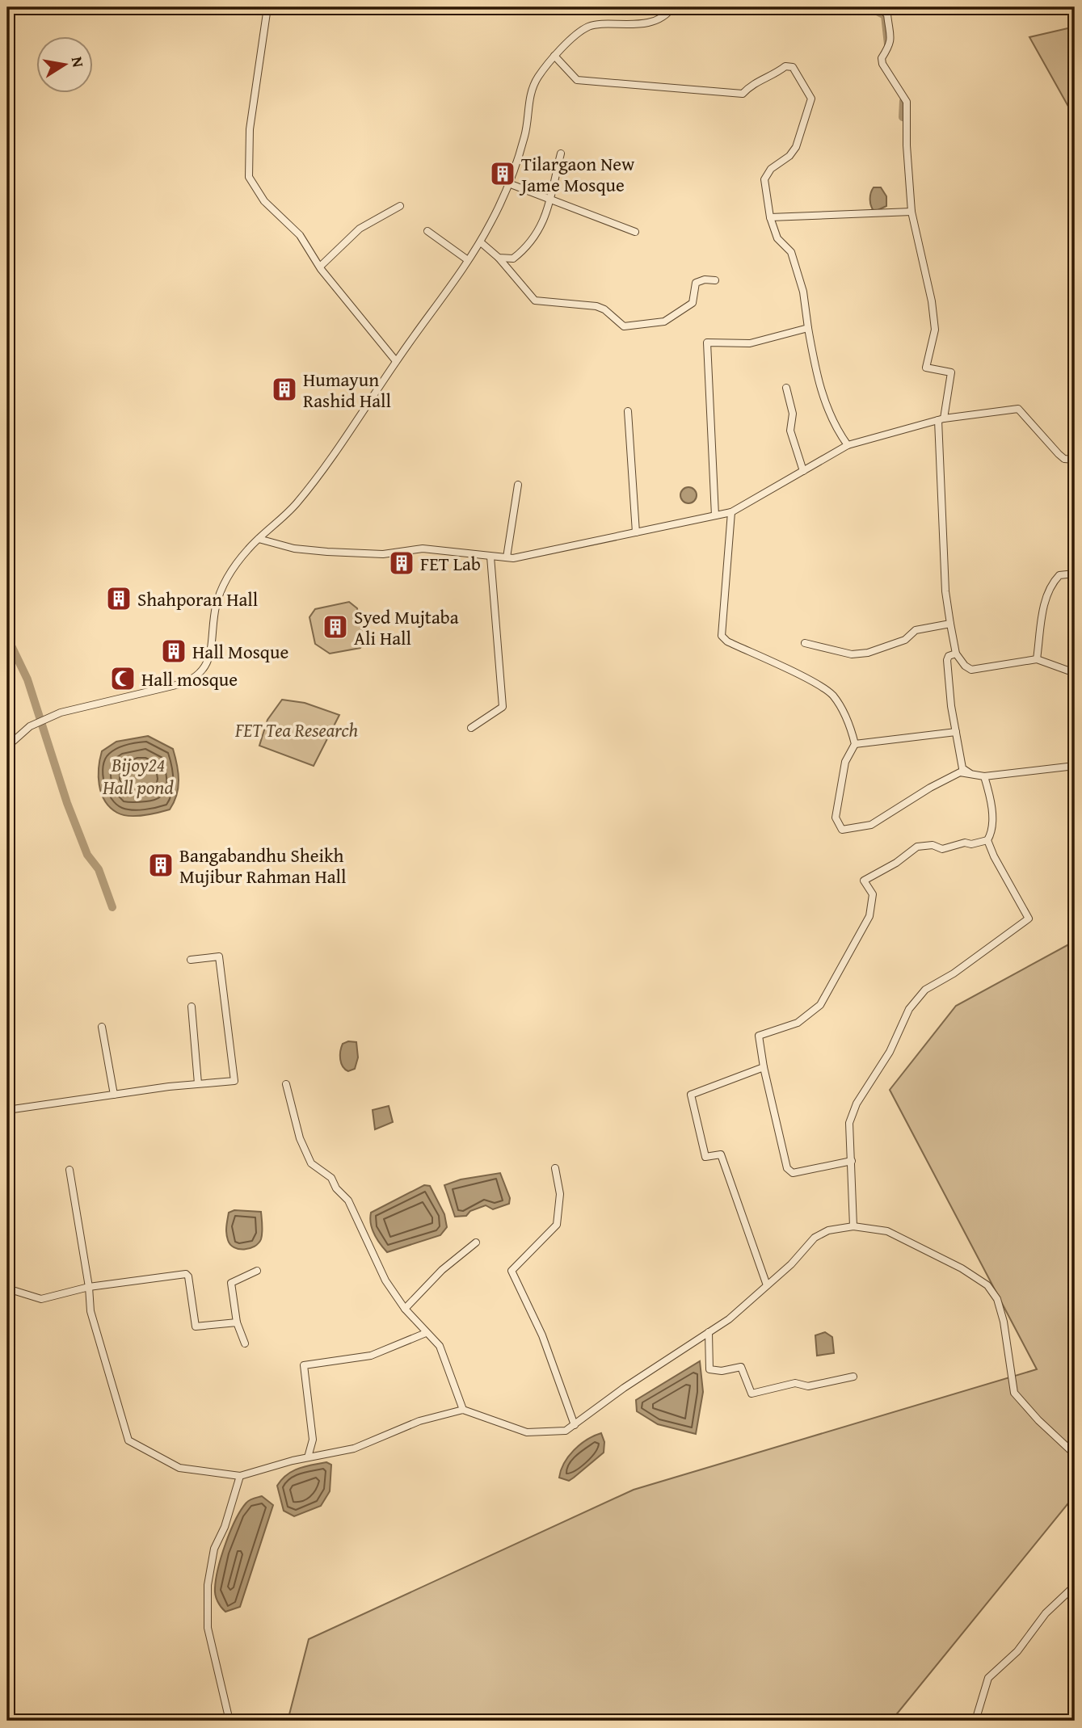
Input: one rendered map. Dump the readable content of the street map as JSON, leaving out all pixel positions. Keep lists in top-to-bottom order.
{
  "water": ["Bijoy24 Hall pond"],
  "parks": ["FET Tea Research"],
  "places": {
    "building": [
      "Tilargaon New Jame Mosque",
      "Humayun Rashid Hall",
      "FET Lab",
      "Shahporan Hall",
      "Syed Mujtaba Ali Hall",
      "Hall Mosque",
      "Bangabandhu Sheikh Mujibur Rahman Hall"
    ],
    "mosque": ["Hall mosque"]
  },
  "north": "right"
}
